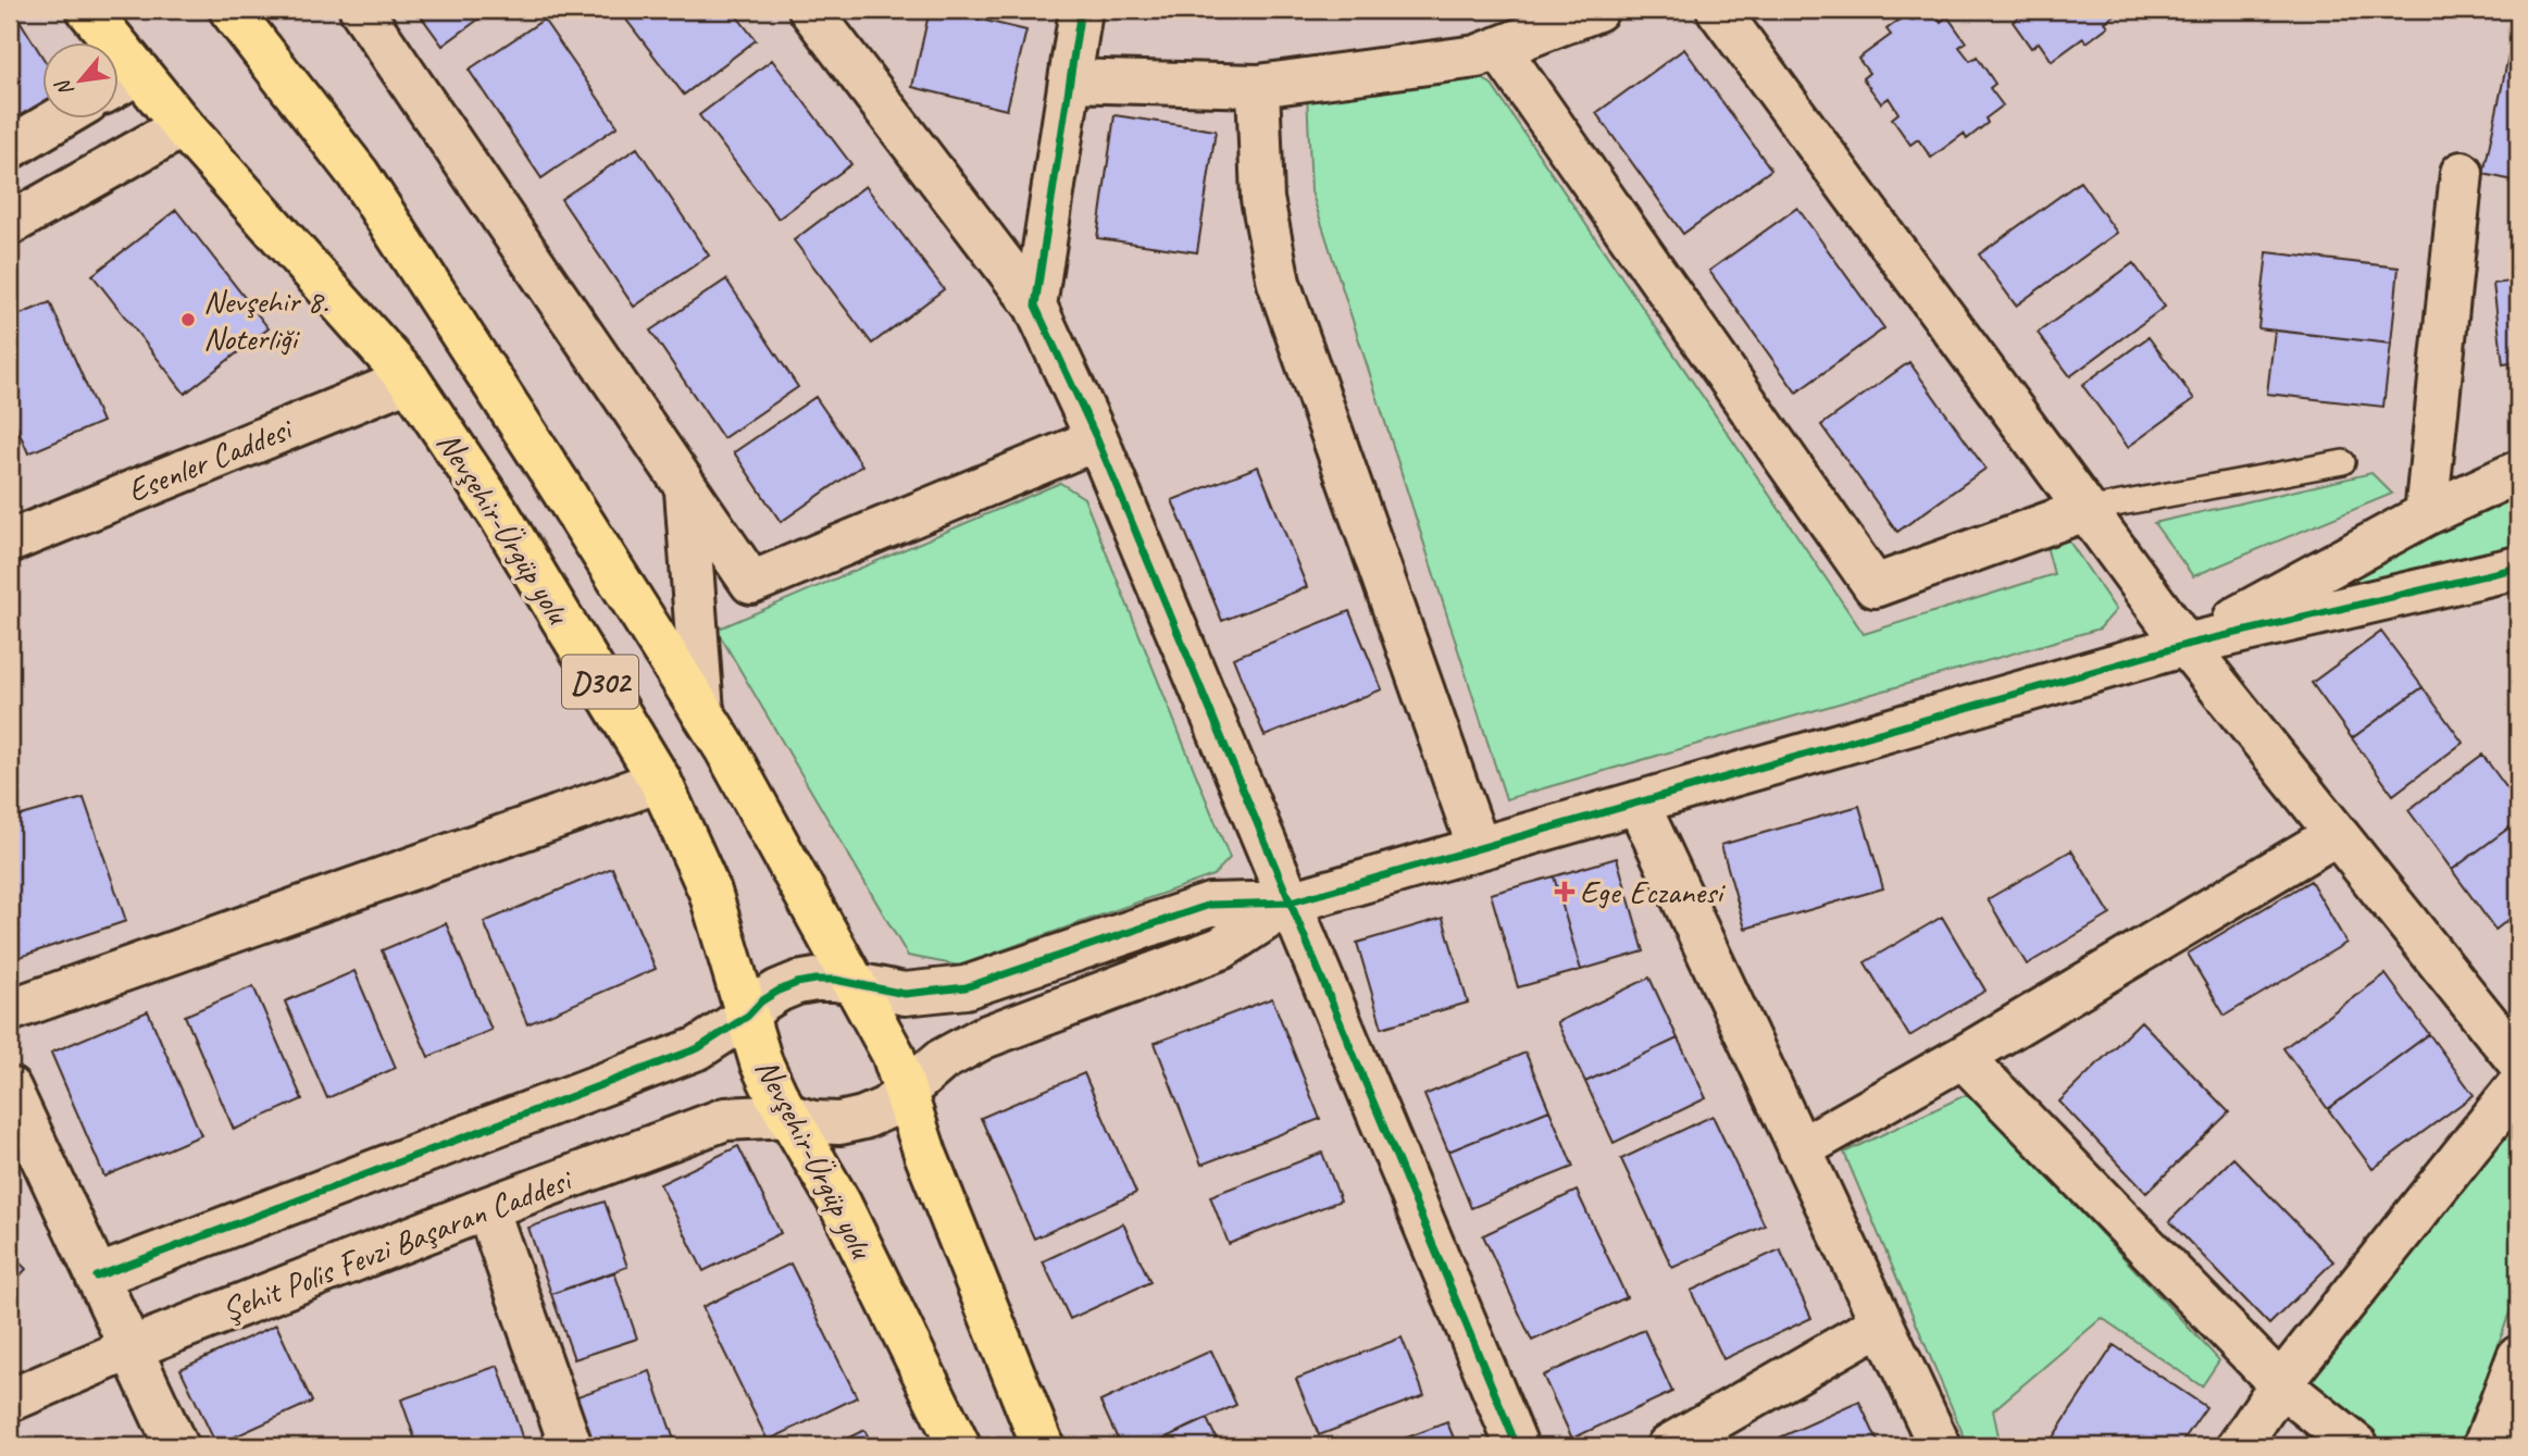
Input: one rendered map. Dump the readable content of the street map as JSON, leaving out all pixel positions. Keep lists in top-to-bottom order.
{
  "streets": {
    "highway": ["Nevşehir-Ürgüp yolu", "D302"],
    "street": ["Esenler Caddesi", "Şehit Polis Fevzi Başaran Caddesi"]
  },
  "crossings": [
    ["Esenler Caddesi", "Nevşehir-Ürgüp yolu"],
    ["Nevşehir-Ürgüp yolu", "D302"],
    ["Nevşehir-Ürgüp yolu", "Şehit Polis Fevzi Başaran Caddesi"],
    ["D302", "Şehit Polis Fevzi Başaran Caddesi"]
  ],
  "places": {
    "other": ["Nevşehir 8. Noterliği"],
    "health": ["Ege Eczanesi"]
  },
  "north": "bottom left"
}
